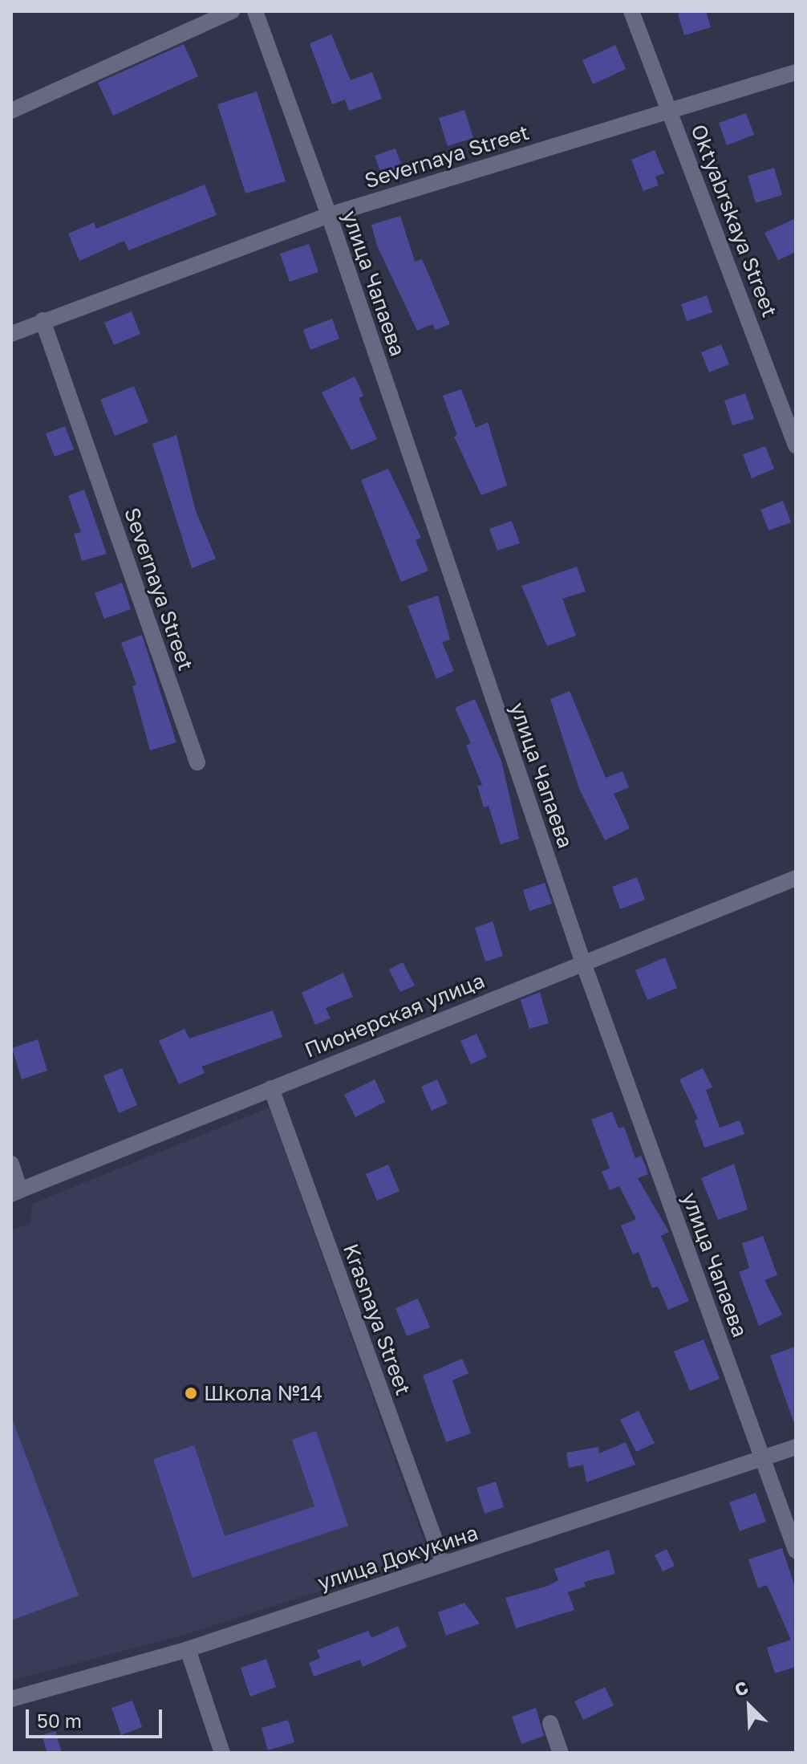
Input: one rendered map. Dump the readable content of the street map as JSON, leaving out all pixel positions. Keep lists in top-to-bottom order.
{
  "streets": {
    "street": [
      "Severnaya Street",
      "Oktyabrskaya Street",
      "улица Чапаева",
      "Пионерская улица",
      "Krasnaya Street",
      "улица Докукина"
    ]
  },
  "crossings": [
    ["Severnaya Street", "Oktyabrskaya Street"],
    ["Severnaya Street", "улица Чапаева"],
    ["улица Чапаева", "Пионерская улица"],
    ["улица Чапаева", "улица Докукина"],
    ["Пионерская улица", "Krasnaya Street"],
    ["Krasnaya Street", "улица Докукина"]
  ],
  "places": ["Школа №14"],
  "scale_bar": "50 m",
  "north": "top left"
}
